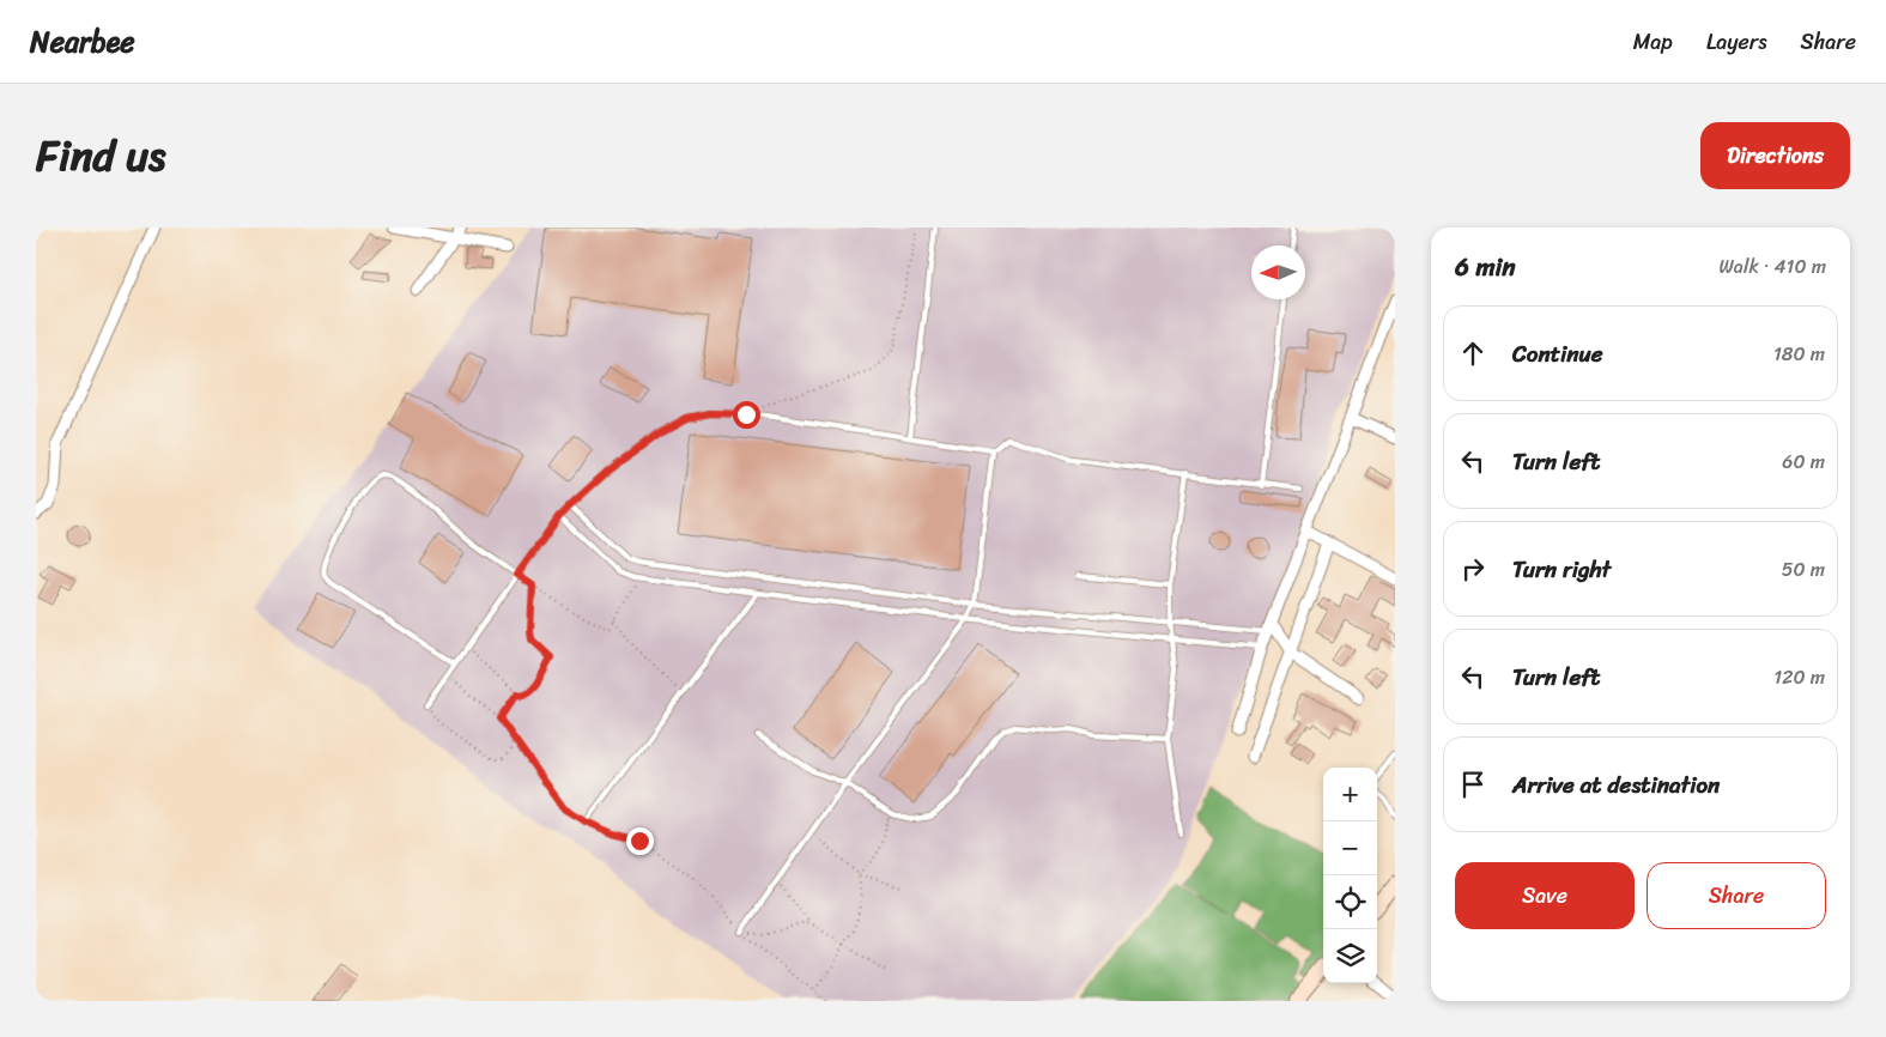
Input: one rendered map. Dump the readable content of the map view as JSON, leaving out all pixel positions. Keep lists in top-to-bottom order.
{
  "north": "left",
  "page": {
    "header": "Nearbee",
    "nav": ["Map", "Layers", "Share"],
    "title": "Find us",
    "buttons": [
      "Directions",
      ["Save", "Share"]
    ],
    "heading": ["6 min", "Walk · 410 m"],
    "list": [
      ["Continue", "180 m"],
      ["Turn left", "60 m"],
      ["Turn right", "50 m"],
      ["Turn left", "120 m"],
      "Arrive at destination"
    ],
    "map_buttons": ["+", "−"]
  }
}
